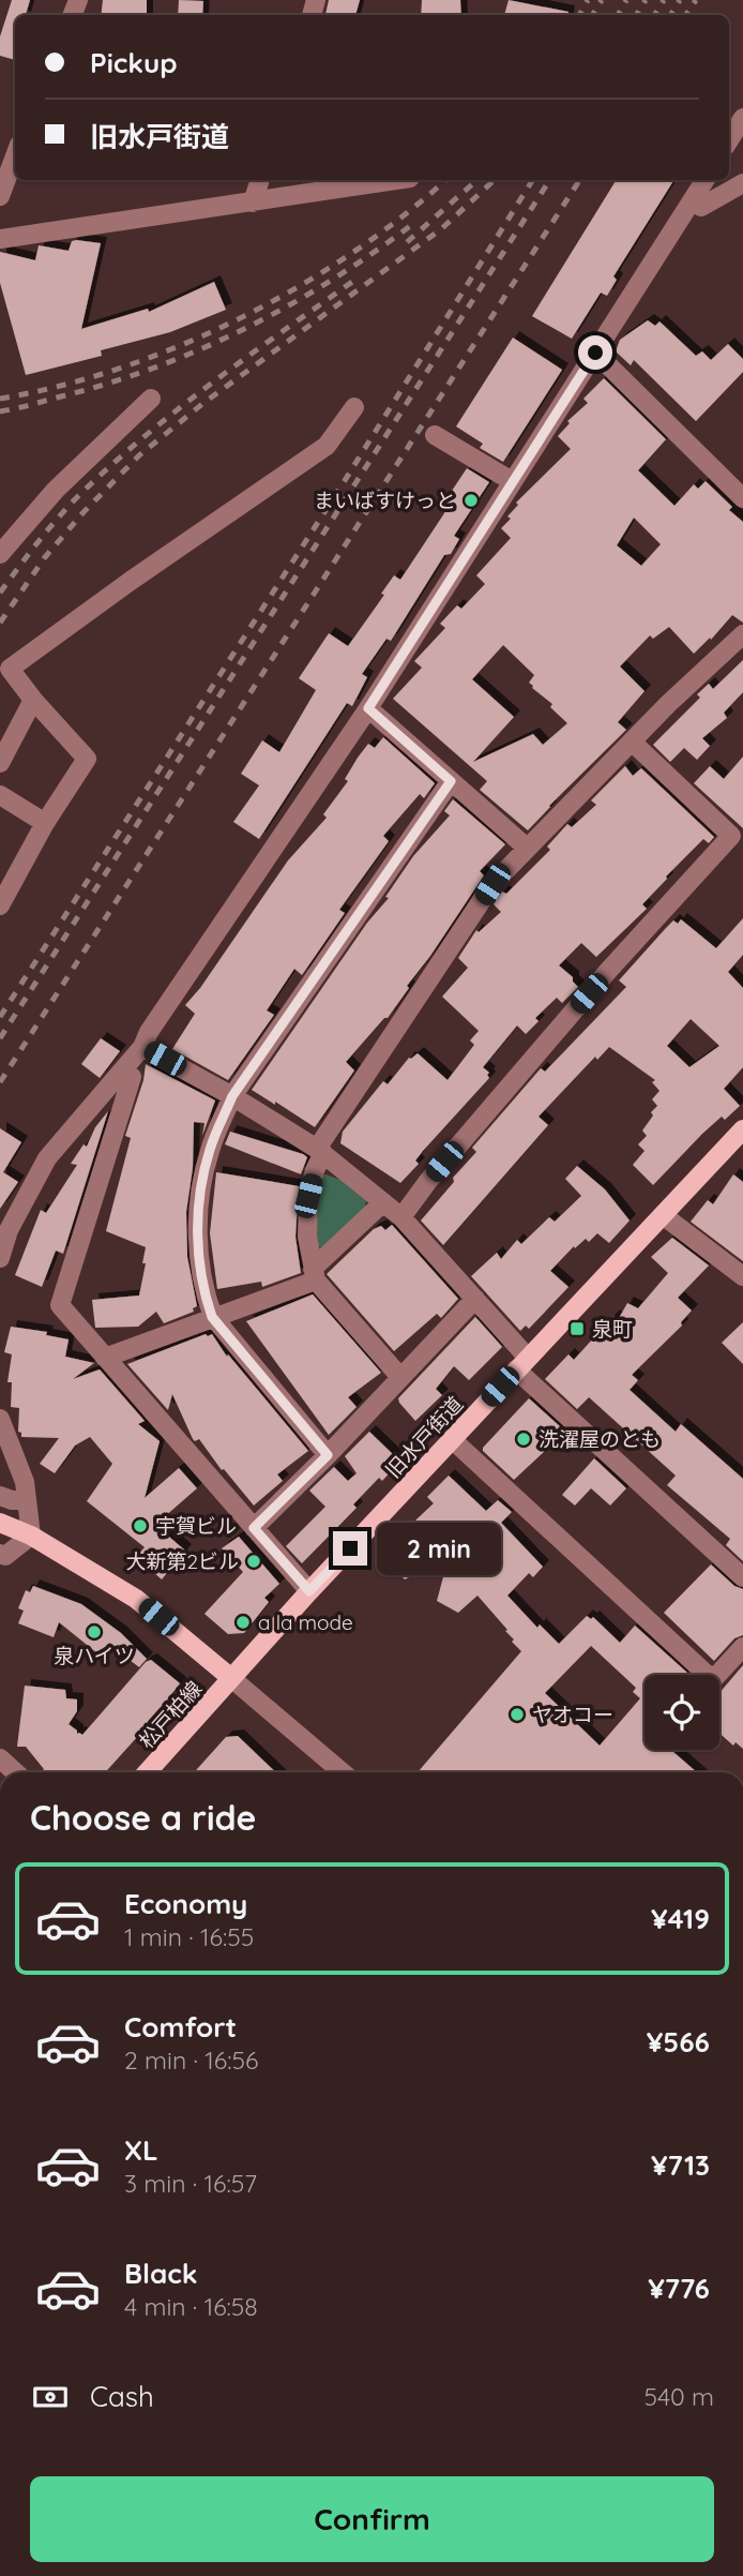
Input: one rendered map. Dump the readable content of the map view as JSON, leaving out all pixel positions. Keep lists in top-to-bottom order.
{
  "streets": {
    "main road": ["旧水戸街道", "松戸柏線"]
  },
  "crossings": [
    ["旧水戸街道", "松戸柏線"]
  ],
  "places": {
    "other": [
      "まいばすけっと",
      "洗濯屋のとも",
      "宇賀ビル",
      "大新第2ビル",
      "a la mode",
      "泉ハイツ",
      "ヤオコー"
    ],
    "transit": ["泉町"]
  },
  "page": {
    "banner": ["Pickup", "旧水戸街道"],
    "bubble": "2 min",
    "heading": "Choose a ride",
    "list": [
      {
        "name": "Economy",
        "note": "1 min · 16:55",
        "value": "¥419"
      },
      {
        "name": "Comfort",
        "note": "2 min · 16:56",
        "value": "¥566"
      },
      {
        "name": "XL",
        "note": "3 min · 16:57",
        "value": "¥713"
      },
      {
        "name": "Black",
        "note": "4 min · 16:58",
        "value": "¥776"
      }
    ],
    "pay": ["Cash", "540 m"],
    "buttons": "Confirm"
  }
}
